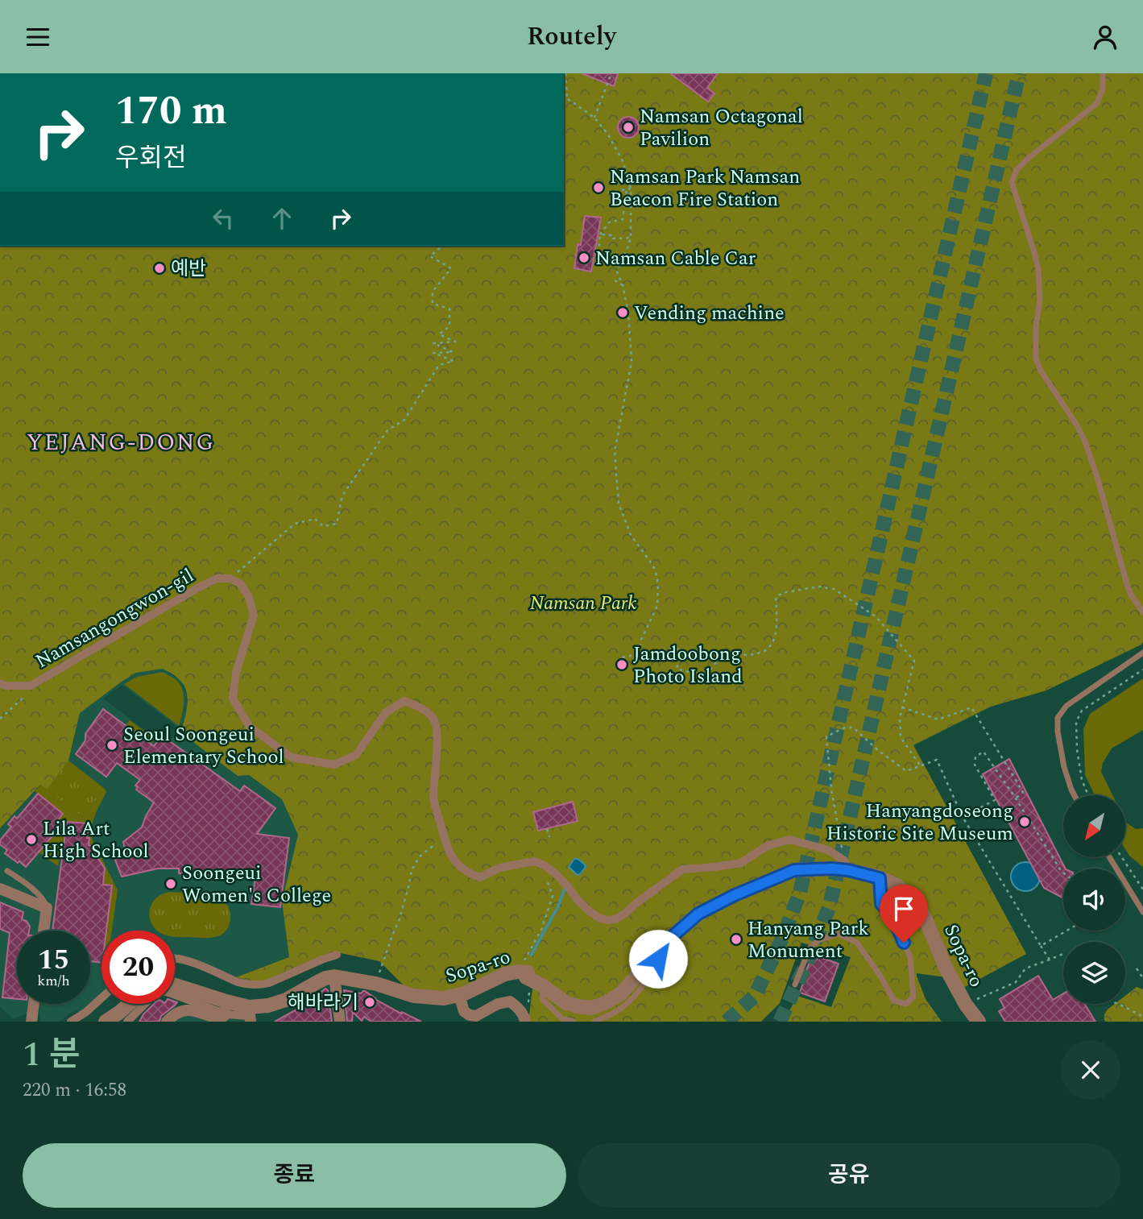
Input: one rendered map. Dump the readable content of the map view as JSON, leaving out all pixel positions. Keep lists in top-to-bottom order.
{
  "streets": {
    "street": ["Namsangongwon-gil", "Sopa-ro"]
  },
  "districts": ["YEJANG-DONG"],
  "parks": ["Namsan Park"],
  "places": [
    "Namsan Octagonal Pavilion",
    "Namsan Park Namsan Beacon Fire Station",
    "Namsan Cable Car",
    "예반",
    "Vending machine",
    "Jamdoobong Photo Island",
    "Seoul Soongeui Elementary School",
    "Hanyangdoseong Historic Site Museum",
    "Lila Art High School",
    "Soongeui Women's College",
    "Hanyang Park Monument",
    "해바라기"
  ],
  "north": "bottom left",
  "page": {
    "header": "Routely",
    "turn": ["170 m", "우회전"],
    "speed": "15 km/h",
    "limit": "20",
    "heading": ["1 분", "220 m · 16:58"],
    "buttons": ["종료", "공유"]
  }
}
